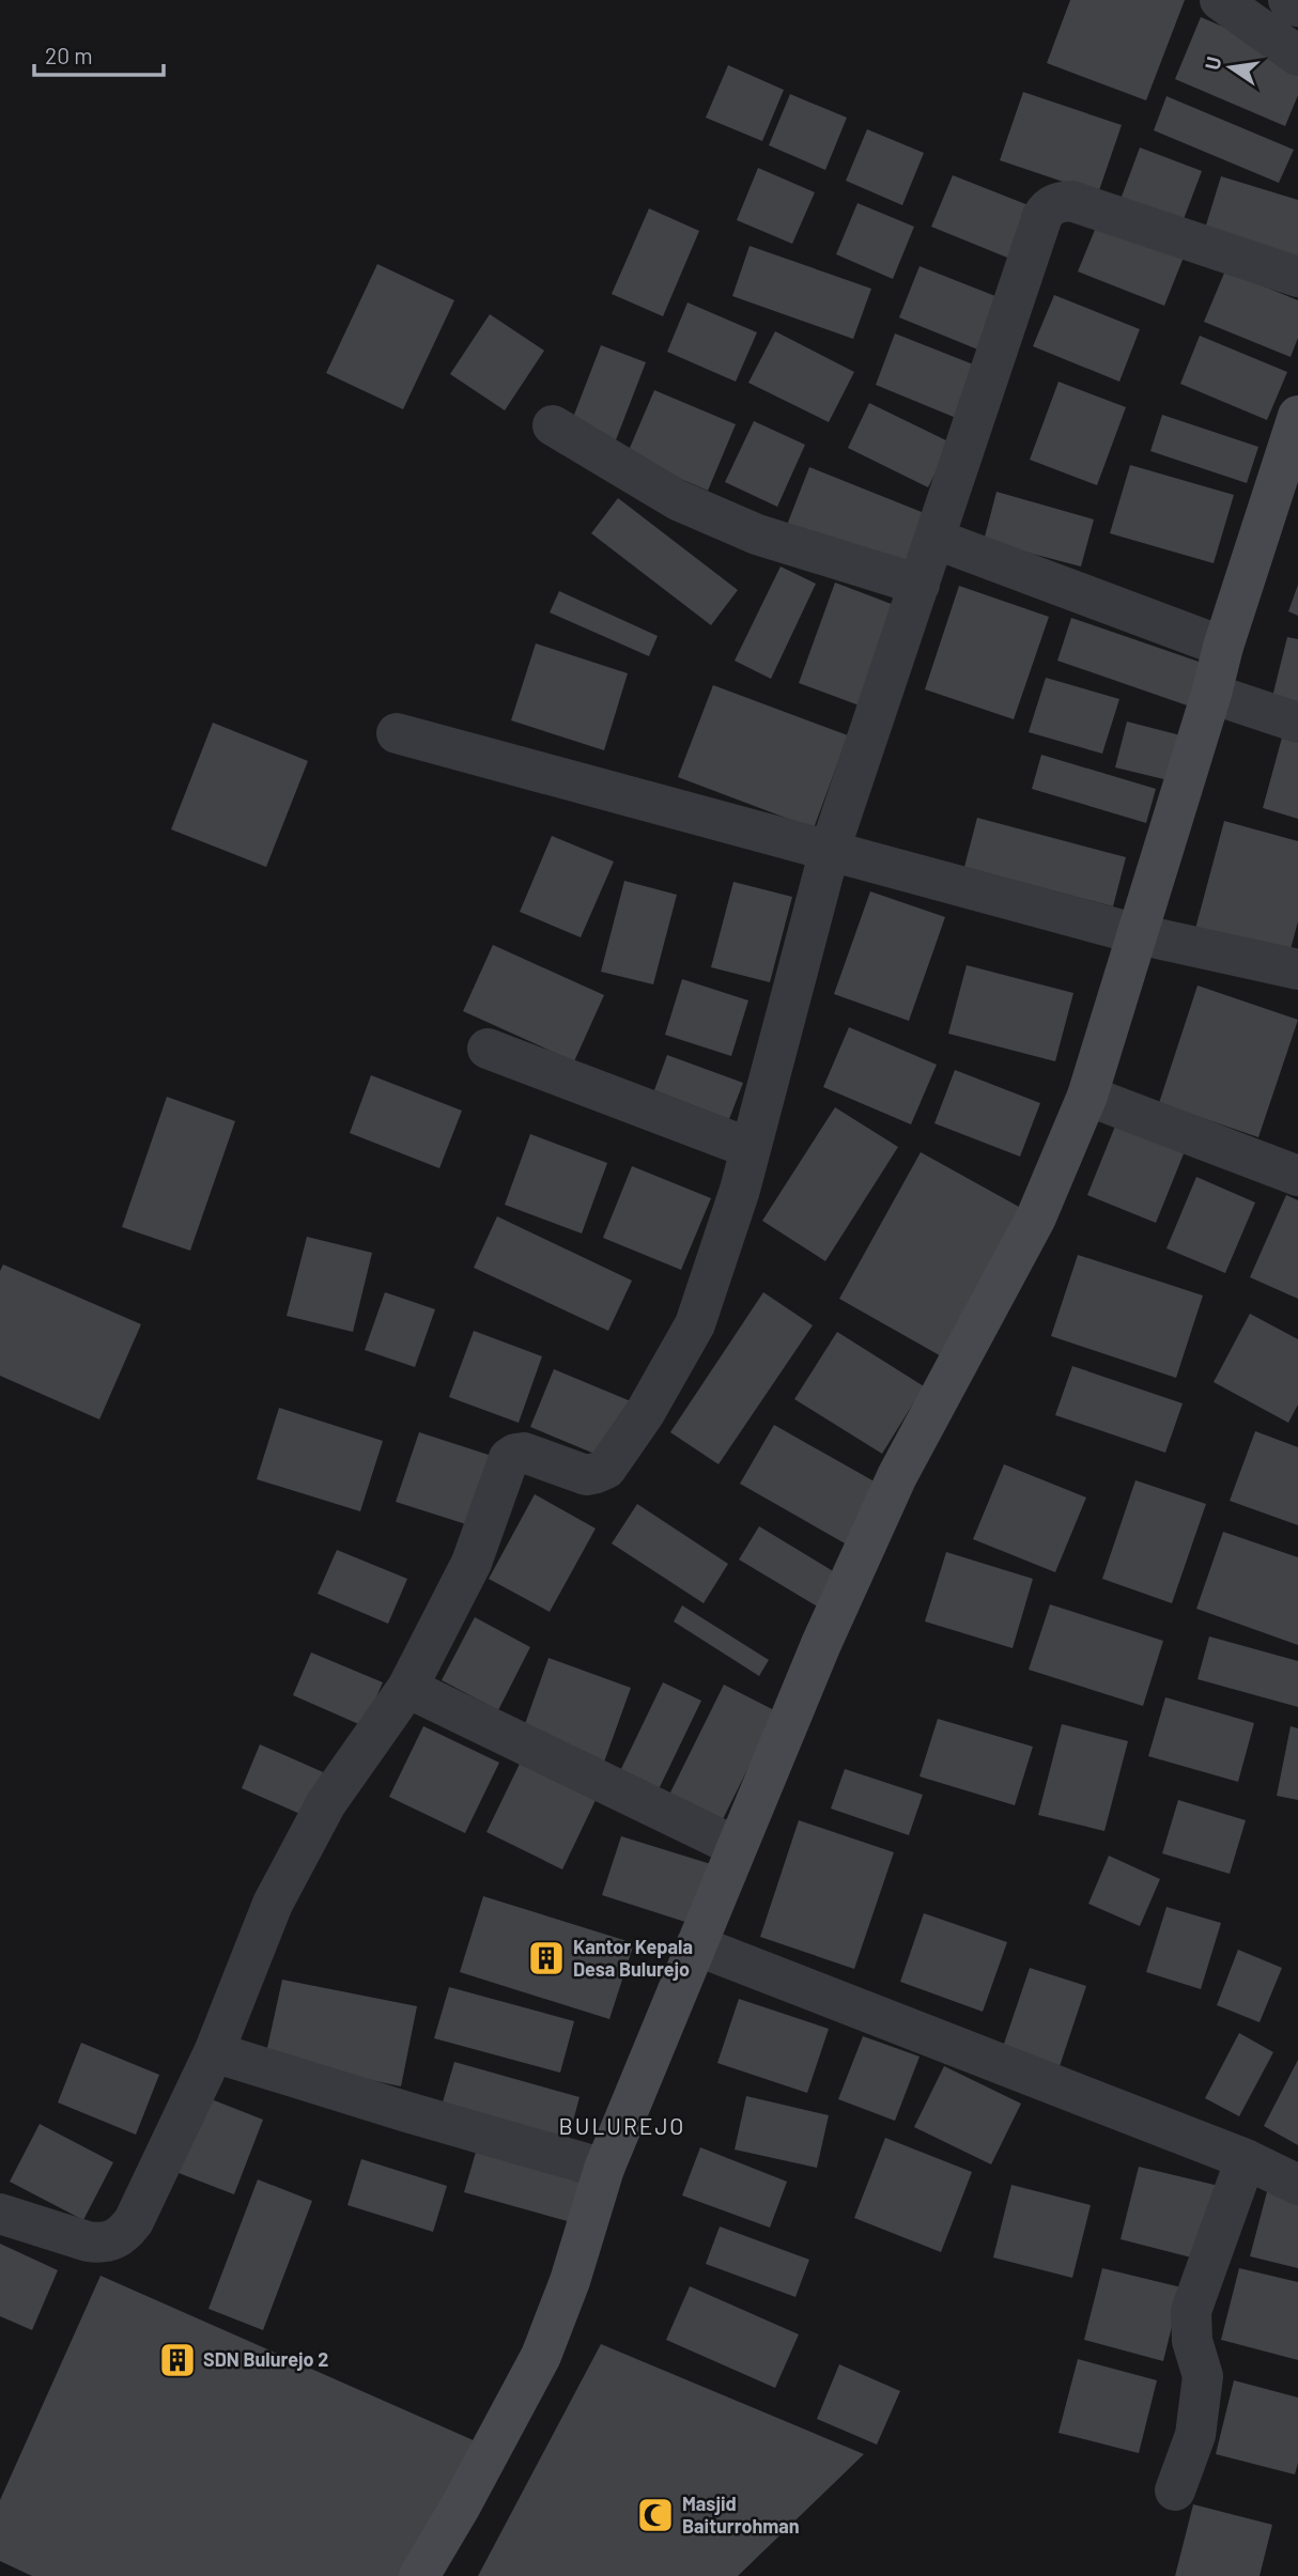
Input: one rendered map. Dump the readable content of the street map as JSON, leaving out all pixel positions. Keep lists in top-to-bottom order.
{
  "districts": ["BULUREJO"],
  "places": {
    "building": ["Kantor Kepala Desa Bulurejo", "SDN Bulurejo 2"],
    "mosque": ["Masjid Baiturrohman"]
  },
  "scale_bar": "20 m",
  "north": "left"
}
